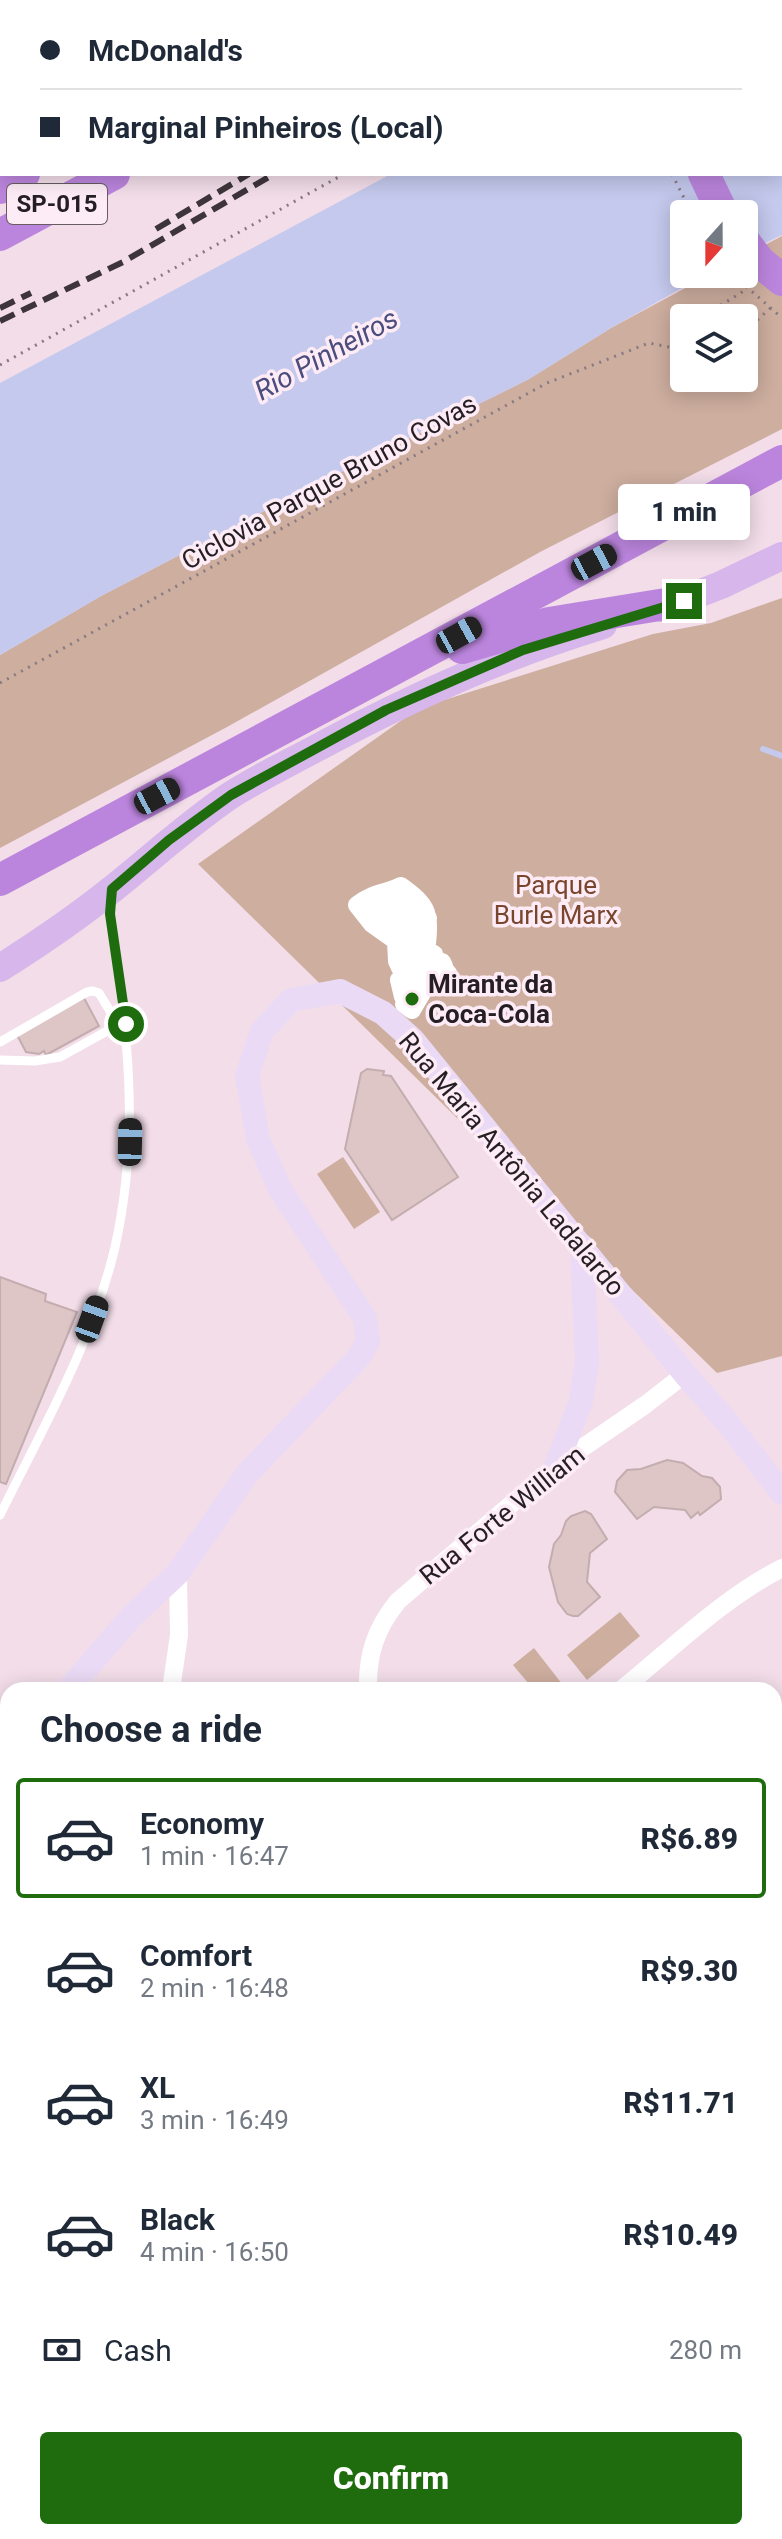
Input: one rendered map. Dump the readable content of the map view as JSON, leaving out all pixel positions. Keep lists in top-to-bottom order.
{
  "streets": {
    "highway": ["SP-015"],
    "street": ["Rua Maria Antônia Ladalardo", "Rua Forte William"],
    "path": ["Ciclovia Parque Bruno Covas"]
  },
  "crossings": [
    ["Rua Maria Antônia Ladalardo", "Rua Forte William"]
  ],
  "water": ["Rio Pinheiros"],
  "parks": ["Parque Burle Marx"],
  "places": ["Mirante da Coca-Cola"],
  "north": "bottom",
  "page": {
    "banner": ["McDonald's", "Marginal Pinheiros (Local)"],
    "bubble": "1 min",
    "heading": "Choose a ride",
    "list": [
      {
        "name": "Economy",
        "note": "1 min · 16:47",
        "value": "R$6.89"
      },
      {
        "name": "Comfort",
        "note": "2 min · 16:48",
        "value": "R$9.30"
      },
      {
        "name": "XL",
        "note": "3 min · 16:49",
        "value": "R$11.71"
      },
      {
        "name": "Black",
        "note": "4 min · 16:50",
        "value": "R$10.49"
      }
    ],
    "pay": ["Cash", "280 m"],
    "buttons": "Confirm"
  }
}
